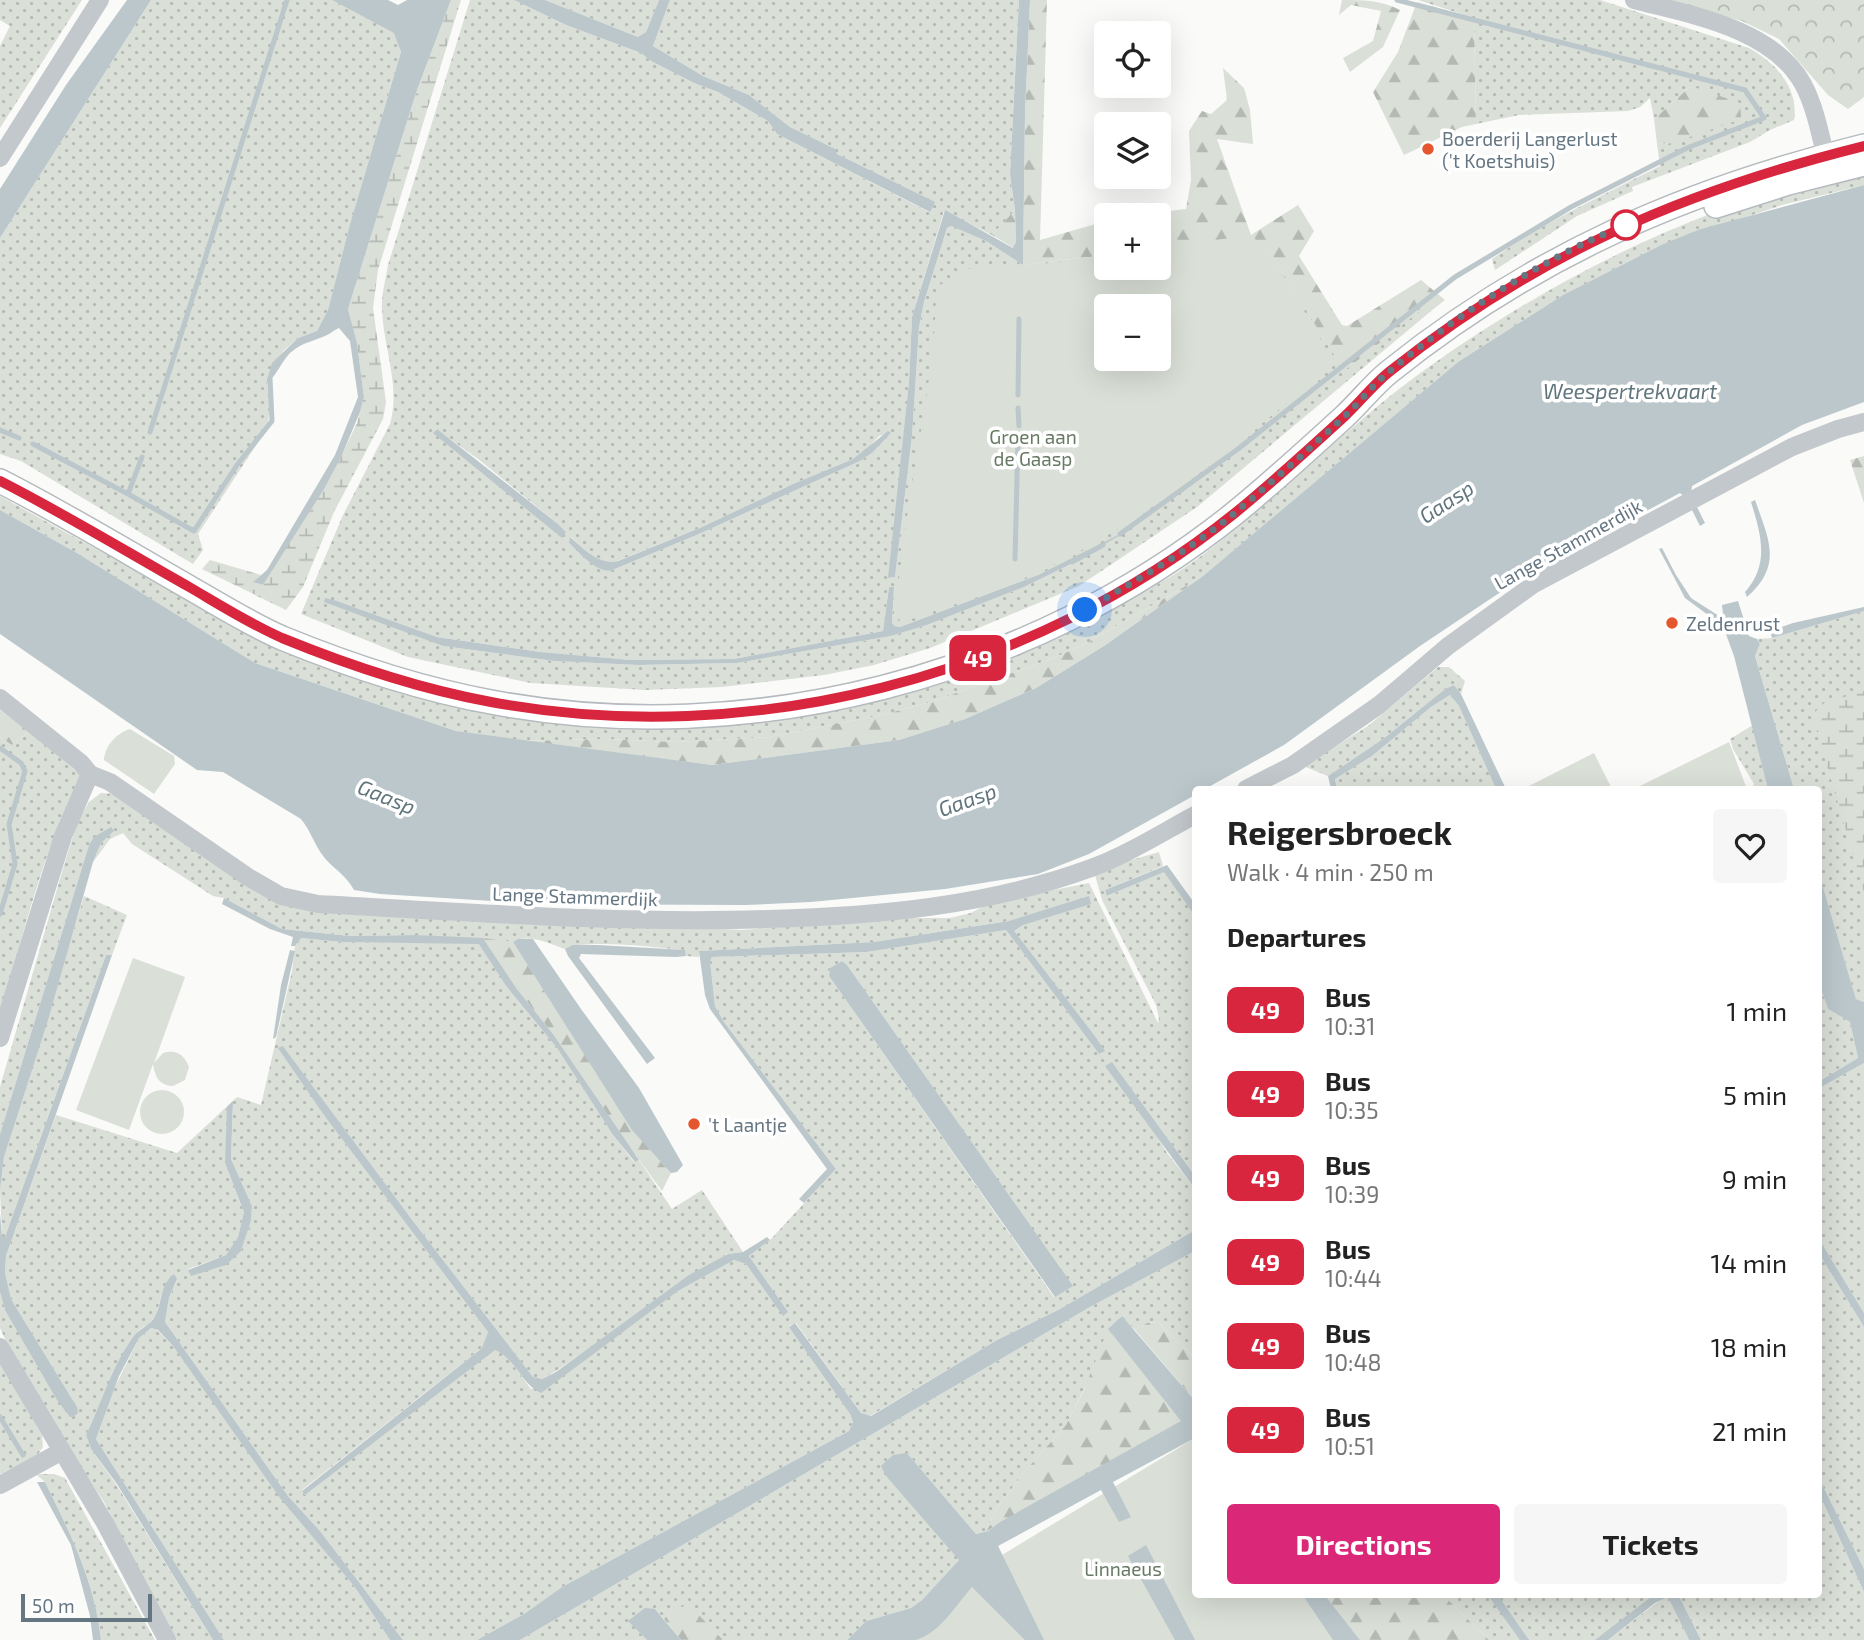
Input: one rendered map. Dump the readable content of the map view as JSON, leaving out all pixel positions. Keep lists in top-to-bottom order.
{
  "streets": {
    "street": ["Lange Stammerdijk"]
  },
  "water": ["Weespertrekvaart", "Gaasp"],
  "parks": ["Groen aan de Gaasp", "Linnaeus"],
  "places": ["Boerderij Langerlust ('t Koetshuis)", "Zeldenrust", "'t Laantje"],
  "lines": ["bus line 49"],
  "scale_bar": "50 m",
  "page": {
    "on_map": "49",
    "map_buttons": ["+", "−"],
    "heading": [
      ["Reigersbroeck", "Walk · 4 min · 250 m"],
      "Departures"
    ],
    "list": [
      {
        "mark": "49",
        "name": "Bus",
        "note": "10:31",
        "value": "1 min"
      },
      {
        "mark": "49",
        "name": "Bus",
        "note": "10:35",
        "value": "5 min"
      },
      {
        "mark": "49",
        "name": "Bus",
        "note": "10:39",
        "value": "9 min"
      },
      {
        "mark": "49",
        "name": "Bus",
        "note": "10:44",
        "value": "14 min"
      },
      {
        "mark": "49",
        "name": "Bus",
        "note": "10:48",
        "value": "18 min"
      },
      {
        "mark": "49",
        "name": "Bus",
        "note": "10:51",
        "value": "21 min"
      }
    ],
    "buttons": ["Directions", "Tickets"],
    "scale": "50 m"
  }
}
